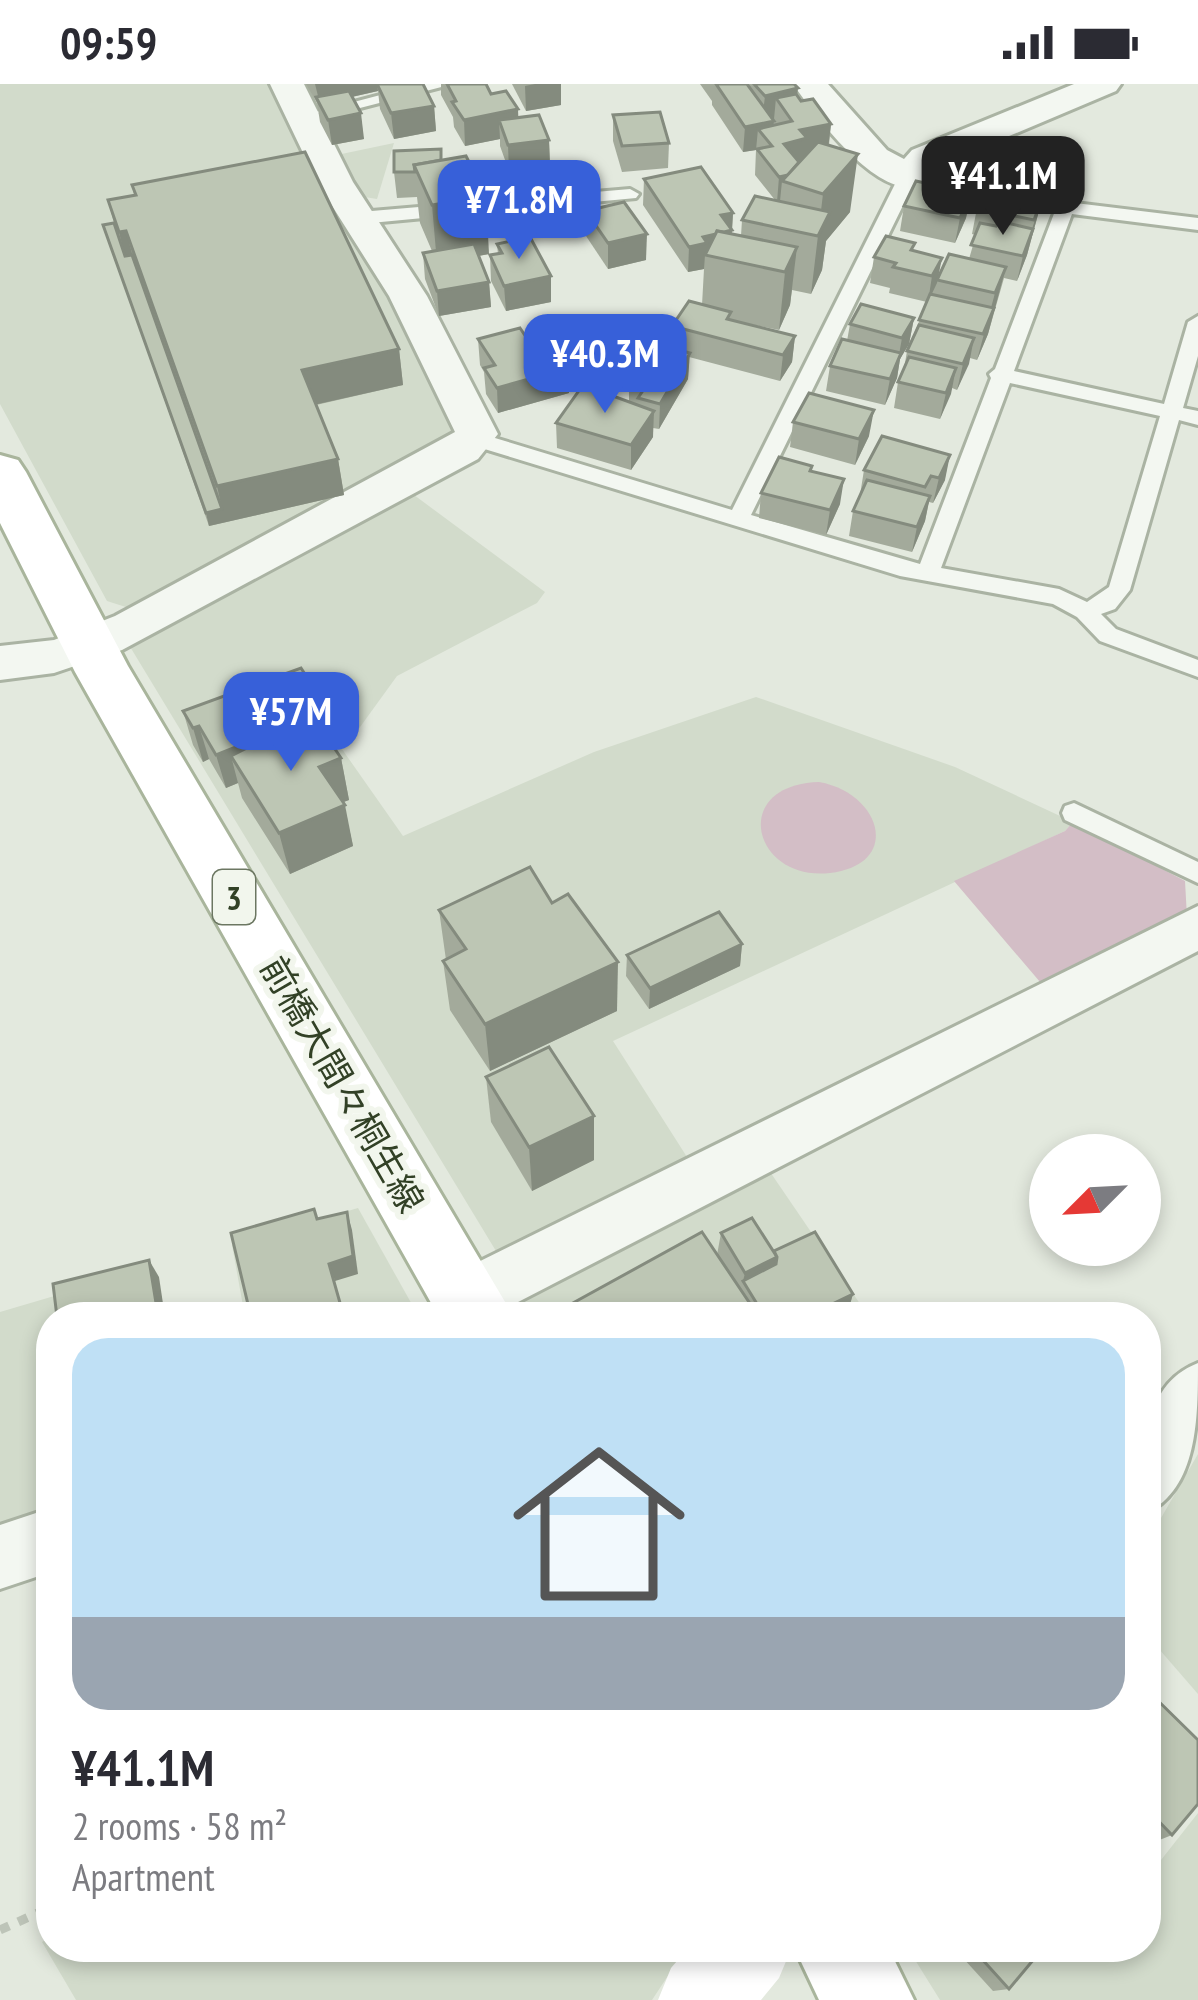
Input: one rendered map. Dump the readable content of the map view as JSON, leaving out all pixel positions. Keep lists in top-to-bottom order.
{
  "streets": {
    "main road": ["3", "前橋大間々桐生線"]
  },
  "north": "bottom left",
  "page": {
    "status": "09:59",
    "price": [
      "¥41.1M",
      "¥71.8M",
      "¥40.3M",
      "¥57M"
    ],
    "list": [
      {
        "name": "¥41.1M",
        "note": "2 rooms · 58 m² · Apartment"
      }
    ]
  }
}
